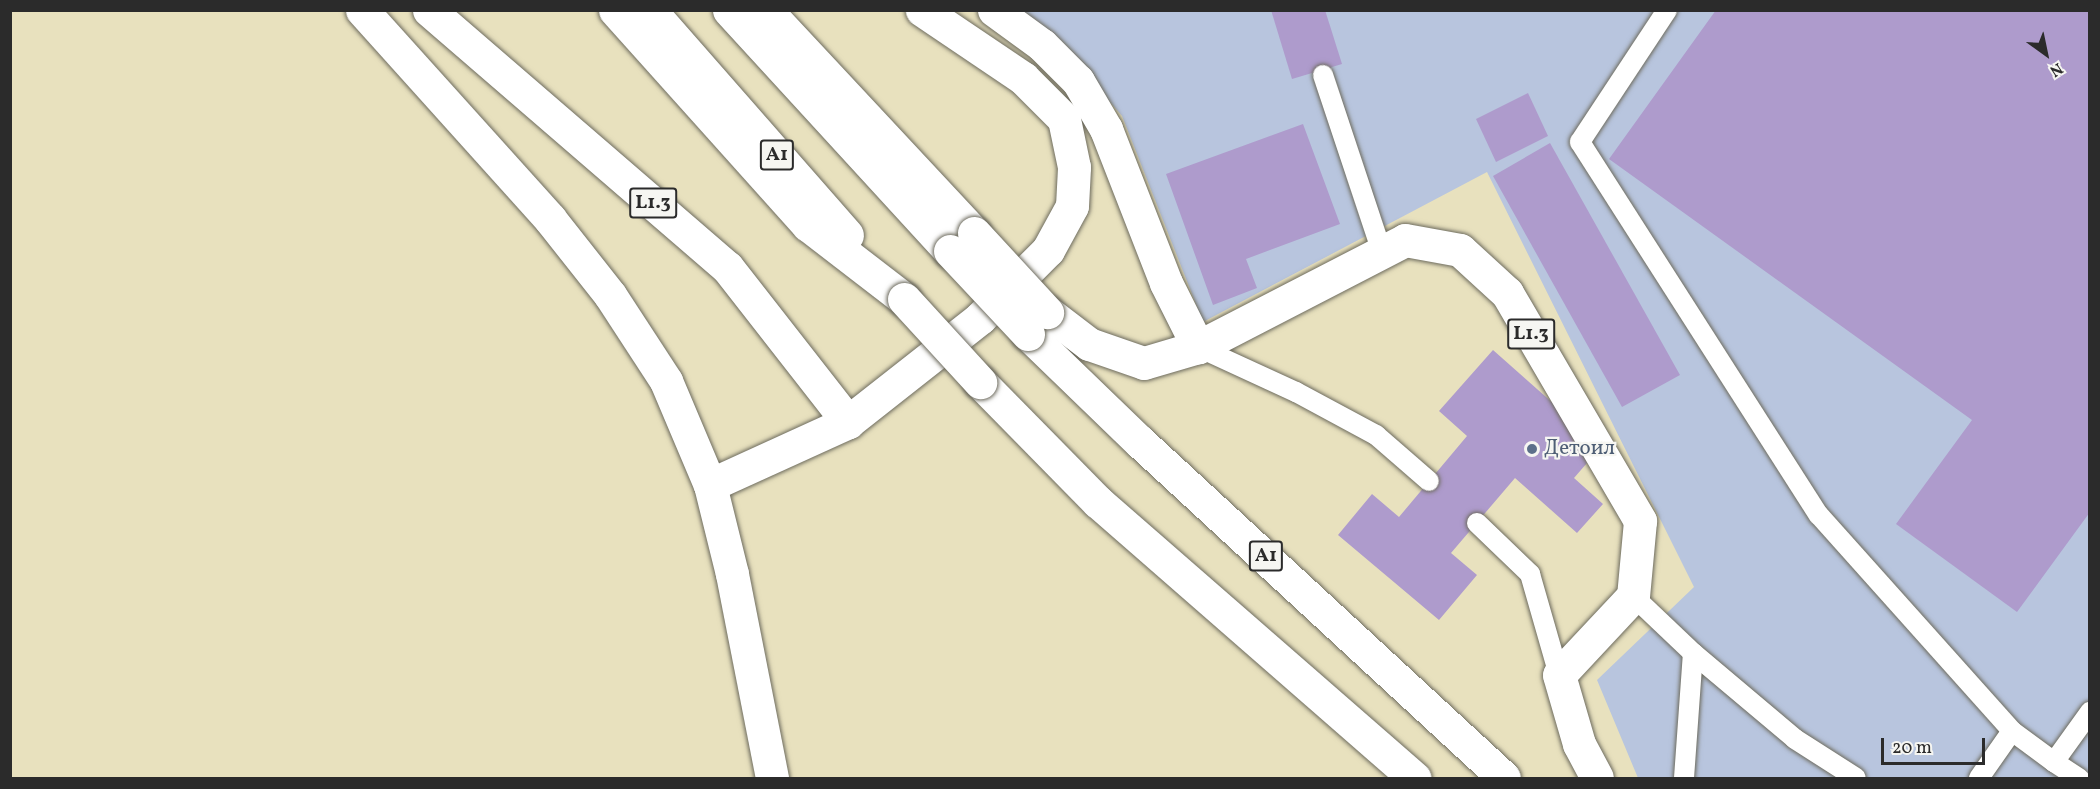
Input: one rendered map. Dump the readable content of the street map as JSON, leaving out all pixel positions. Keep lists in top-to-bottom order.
{
  "streets": {
    "main road": ["A1", "L1.3"]
  },
  "crossings": [
    ["A1", "L1.3"]
  ],
  "places": ["Детоил"],
  "scale_bar": "20 m",
  "north": "bottom right"
}
